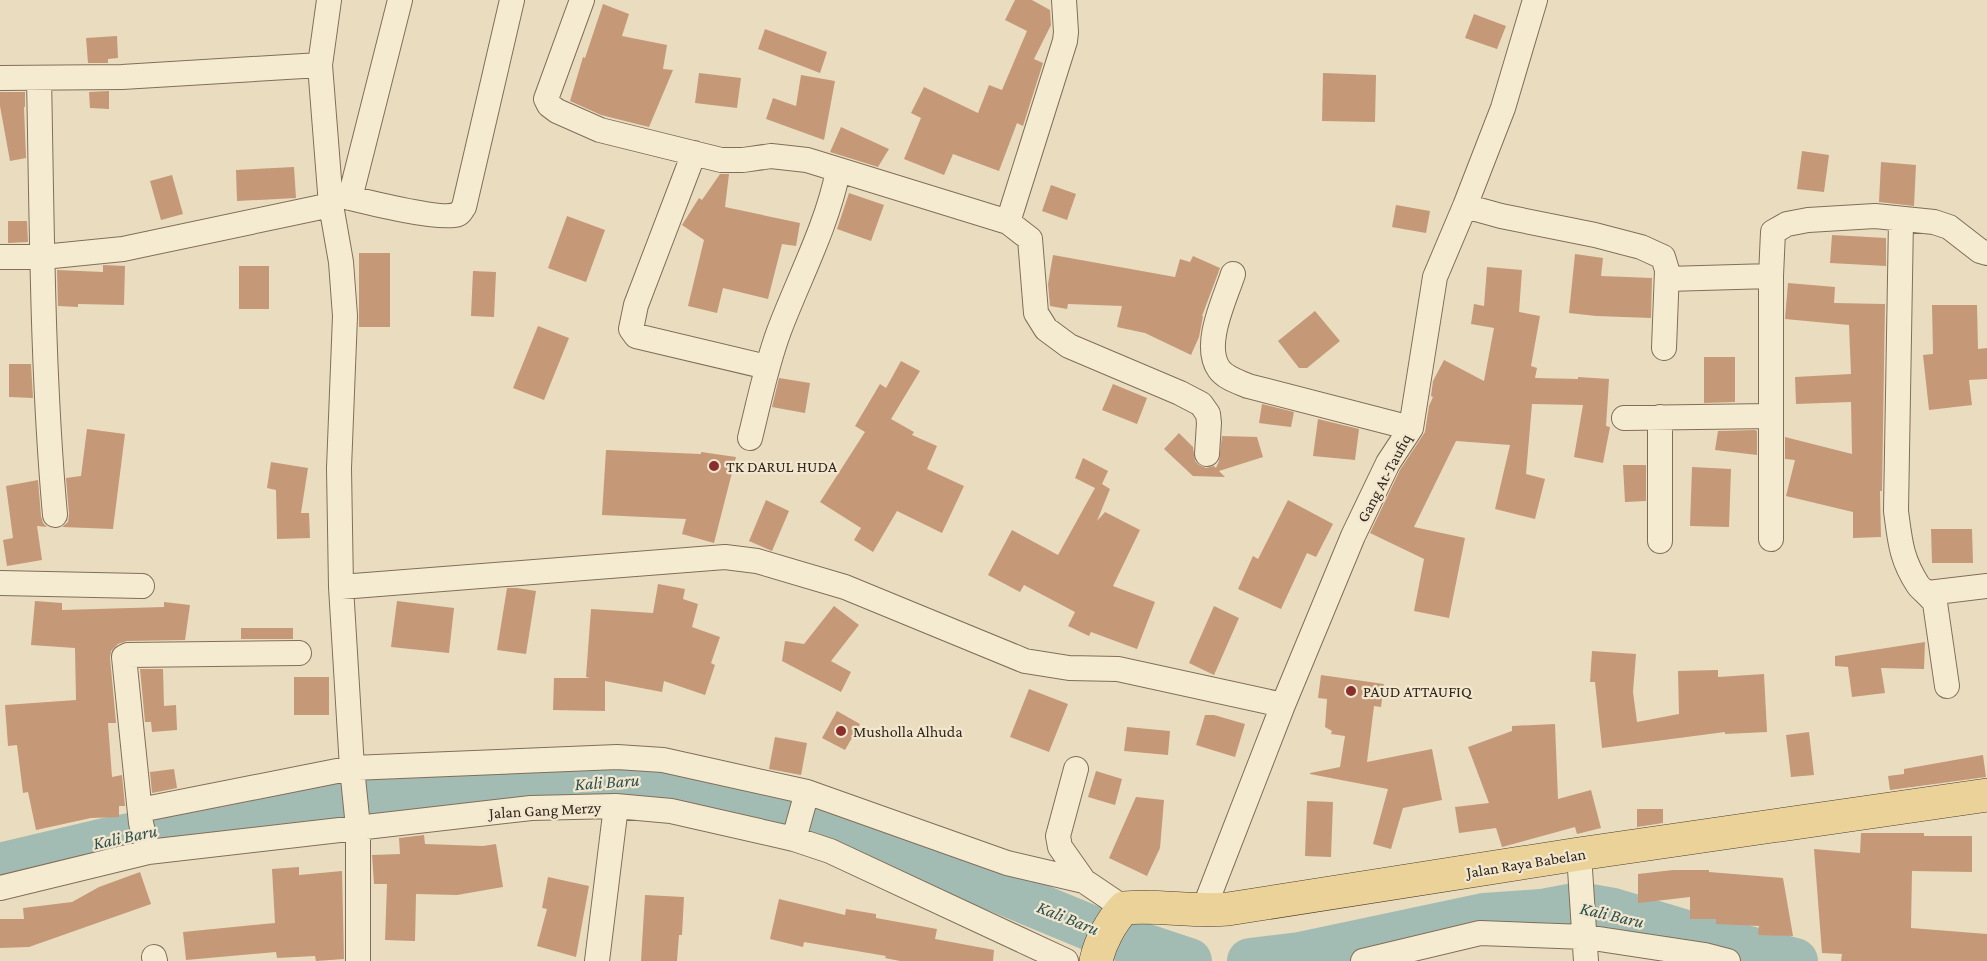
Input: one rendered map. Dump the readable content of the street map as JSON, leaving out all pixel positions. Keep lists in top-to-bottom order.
{
  "streets": {
    "main road": ["Jalan Raya Babelan"],
    "street": ["Gang At-Taufiq", "Jalan Gang Merzy"]
  },
  "crossings": [
    ["Gang At-Taufiq", "Jalan Raya Babelan"]
  ],
  "water": ["Kali Baru"],
  "places": ["TK DARUL HUDA", "PAUD ATTAUFIQ", "Musholla Alhuda"]
}
